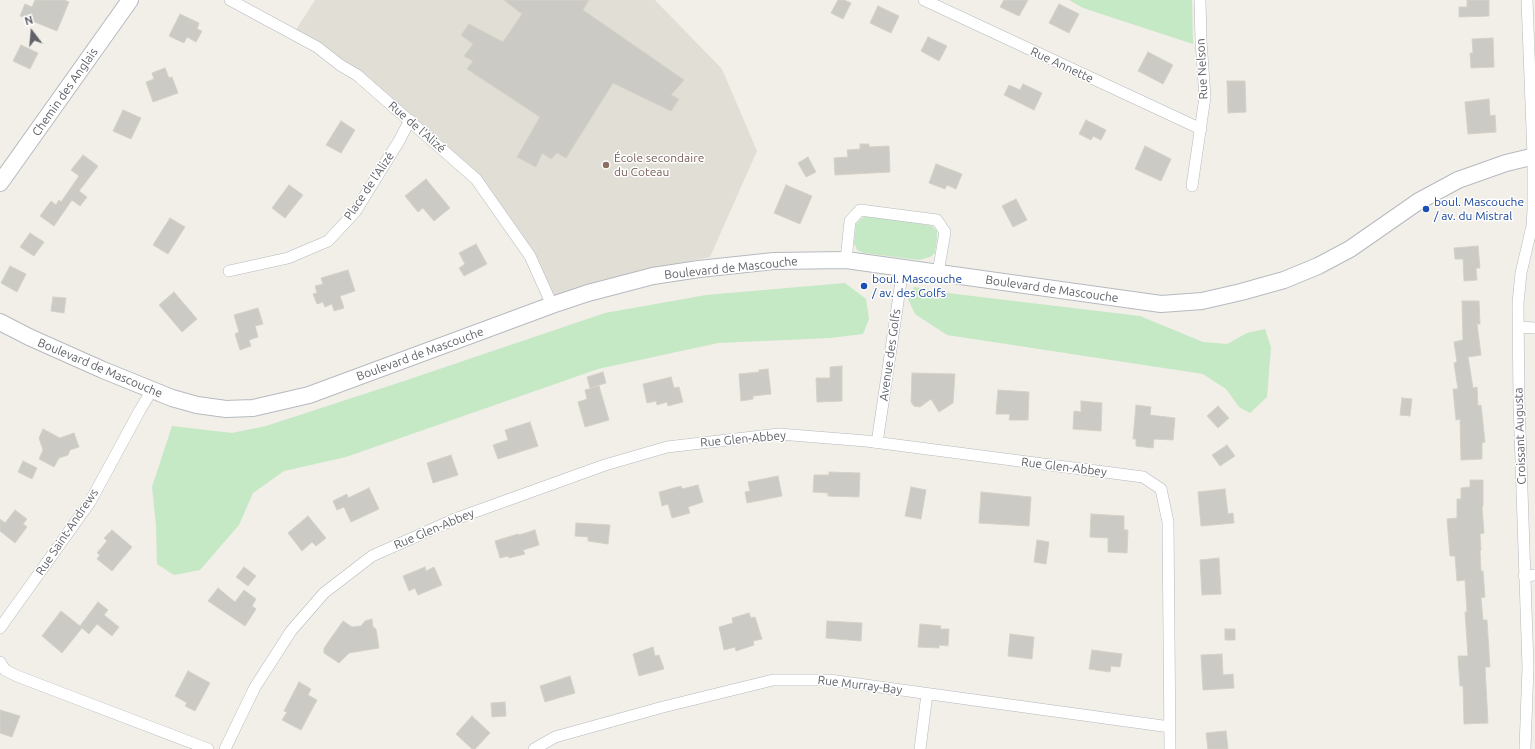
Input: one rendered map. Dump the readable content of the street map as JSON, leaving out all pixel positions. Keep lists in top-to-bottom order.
{
  "streets": {
    "street": [
      "Rue Annette",
      "Rue Nelson",
      "Chemin des Anglais",
      "Rue de l'Alizé",
      "Place de l'Alizé",
      "Boulevard de Mascouche",
      "Avenue des Golfs",
      "Croissant Augusta",
      "Rue Glen-Abbey",
      "Rue Saint-Andrews",
      "Rue Murray-Bay"
    ]
  },
  "crossings": [
    ["Rue Annette", "Rue Nelson"],
    ["Rue de l'Alizé", "Place de l'Alizé"],
    ["Rue de l'Alizé", "Boulevard de Mascouche"],
    ["Boulevard de Mascouche", "Avenue des Golfs"],
    ["Boulevard de Mascouche", "Croissant Augusta"],
    ["Boulevard de Mascouche", "Rue Saint-Andrews"],
    ["Avenue des Golfs", "Rue Glen-Abbey"],
    ["Rue Glen-Abbey", "Rue Murray-Bay"]
  ],
  "places": ["École secondaire du Coteau", "boul. Mascouche / av. du Mistral", "boul. Mascouche / av. des Golfs"],
  "north": "top"
}
